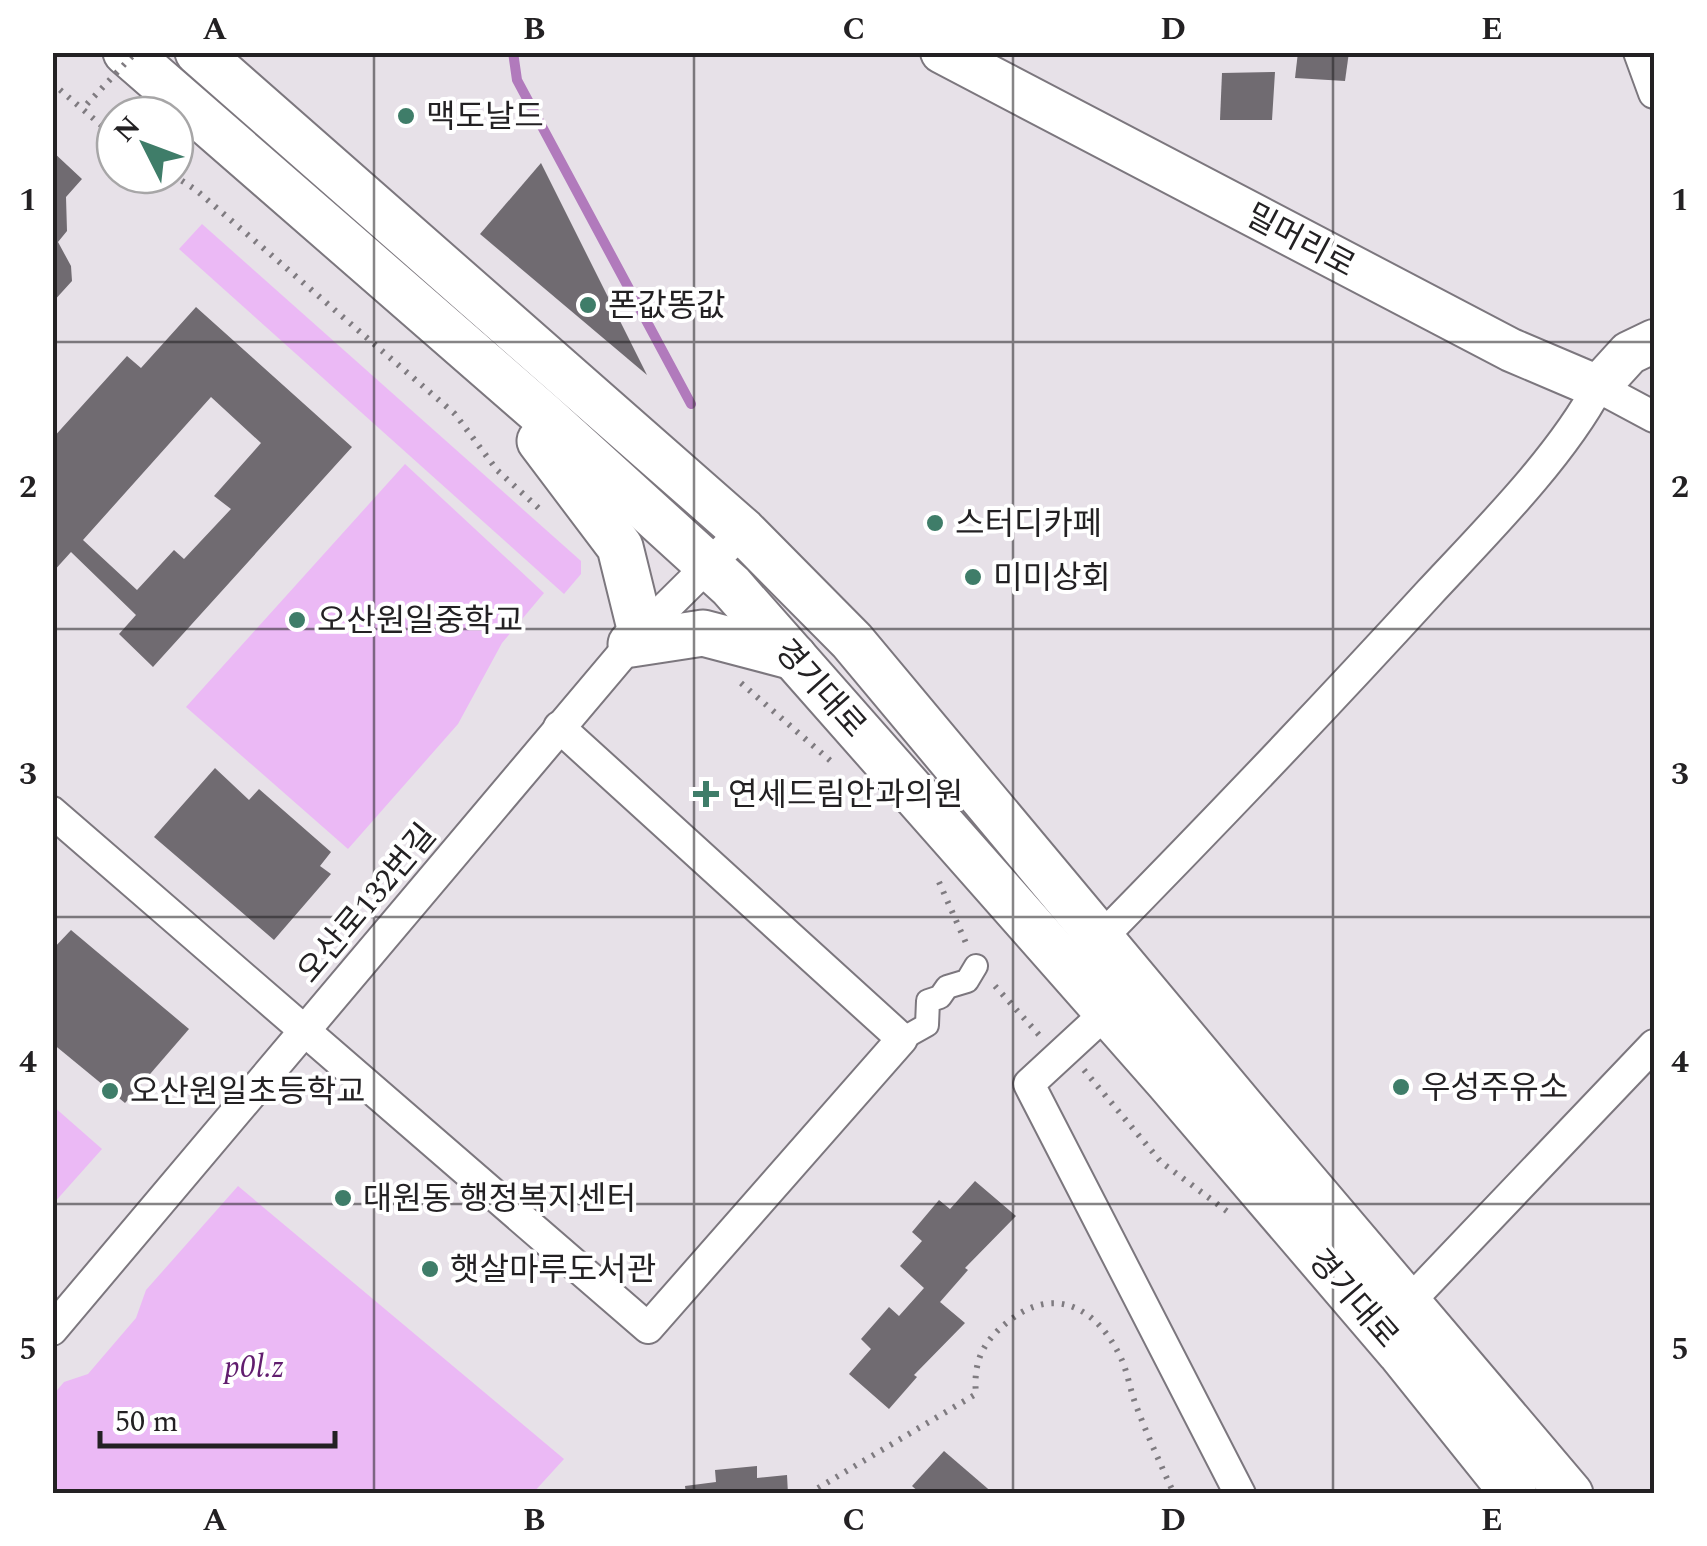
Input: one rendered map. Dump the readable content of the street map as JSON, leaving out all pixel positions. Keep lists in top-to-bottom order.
{
  "streets": {
    "main road": ["밀머리로", "경기대로"],
    "street": ["오산로132번길"]
  },
  "crossings": [
    ["경기대로", "오산로132번길"]
  ],
  "parks": ["p0l.z"],
  "places": {
    "other": [
      "맥도날드",
      "폰값똥값",
      "스터디카페",
      "미미상회",
      "오산원일중학교",
      "우성주유소",
      "오산원일초등학교",
      "대원동 행정복지센터",
      "햇살마루도서관"
    ],
    "health": ["연세드림안과의원"]
  },
  "scale_bar": "50 m",
  "north": "top left",
  "grid": {
    "columns": [
      "A",
      "B",
      "C",
      "D",
      "E"
    ],
    "rows": [
      "1",
      "2",
      "3",
      "4",
      "5"
    ]
  }
}
